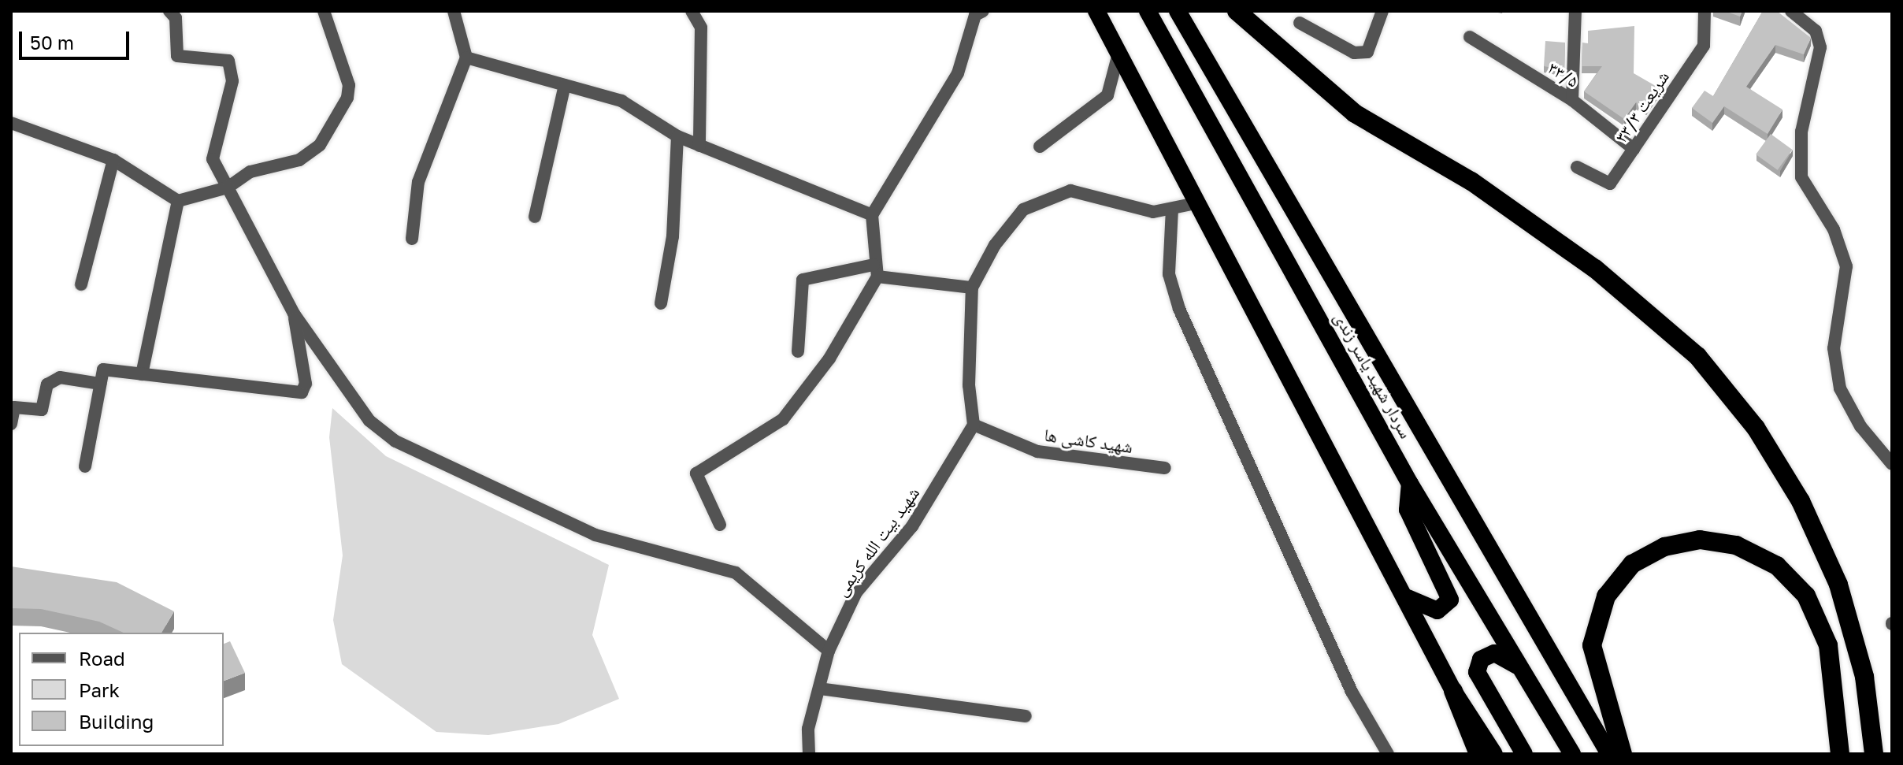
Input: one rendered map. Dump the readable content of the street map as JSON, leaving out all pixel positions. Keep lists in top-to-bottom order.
{
  "streets": {
    "highway": ["سردار شهید یاسر زندی"],
    "street": [
      "۳۳/۵",
      "شریعت ۳۳/۳",
      "شهید کاشی ها",
      "شهید بیت الله کریمی"
    ]
  },
  "crossings": [
    ["۳۳/۵", "شریعت ۳۳/۳"],
    ["شهید کاشی ها", "شهید بیت الله کریمی"]
  ],
  "legend": ["Road", "Park", "Building"],
  "scale_bar": "50 m"
}
